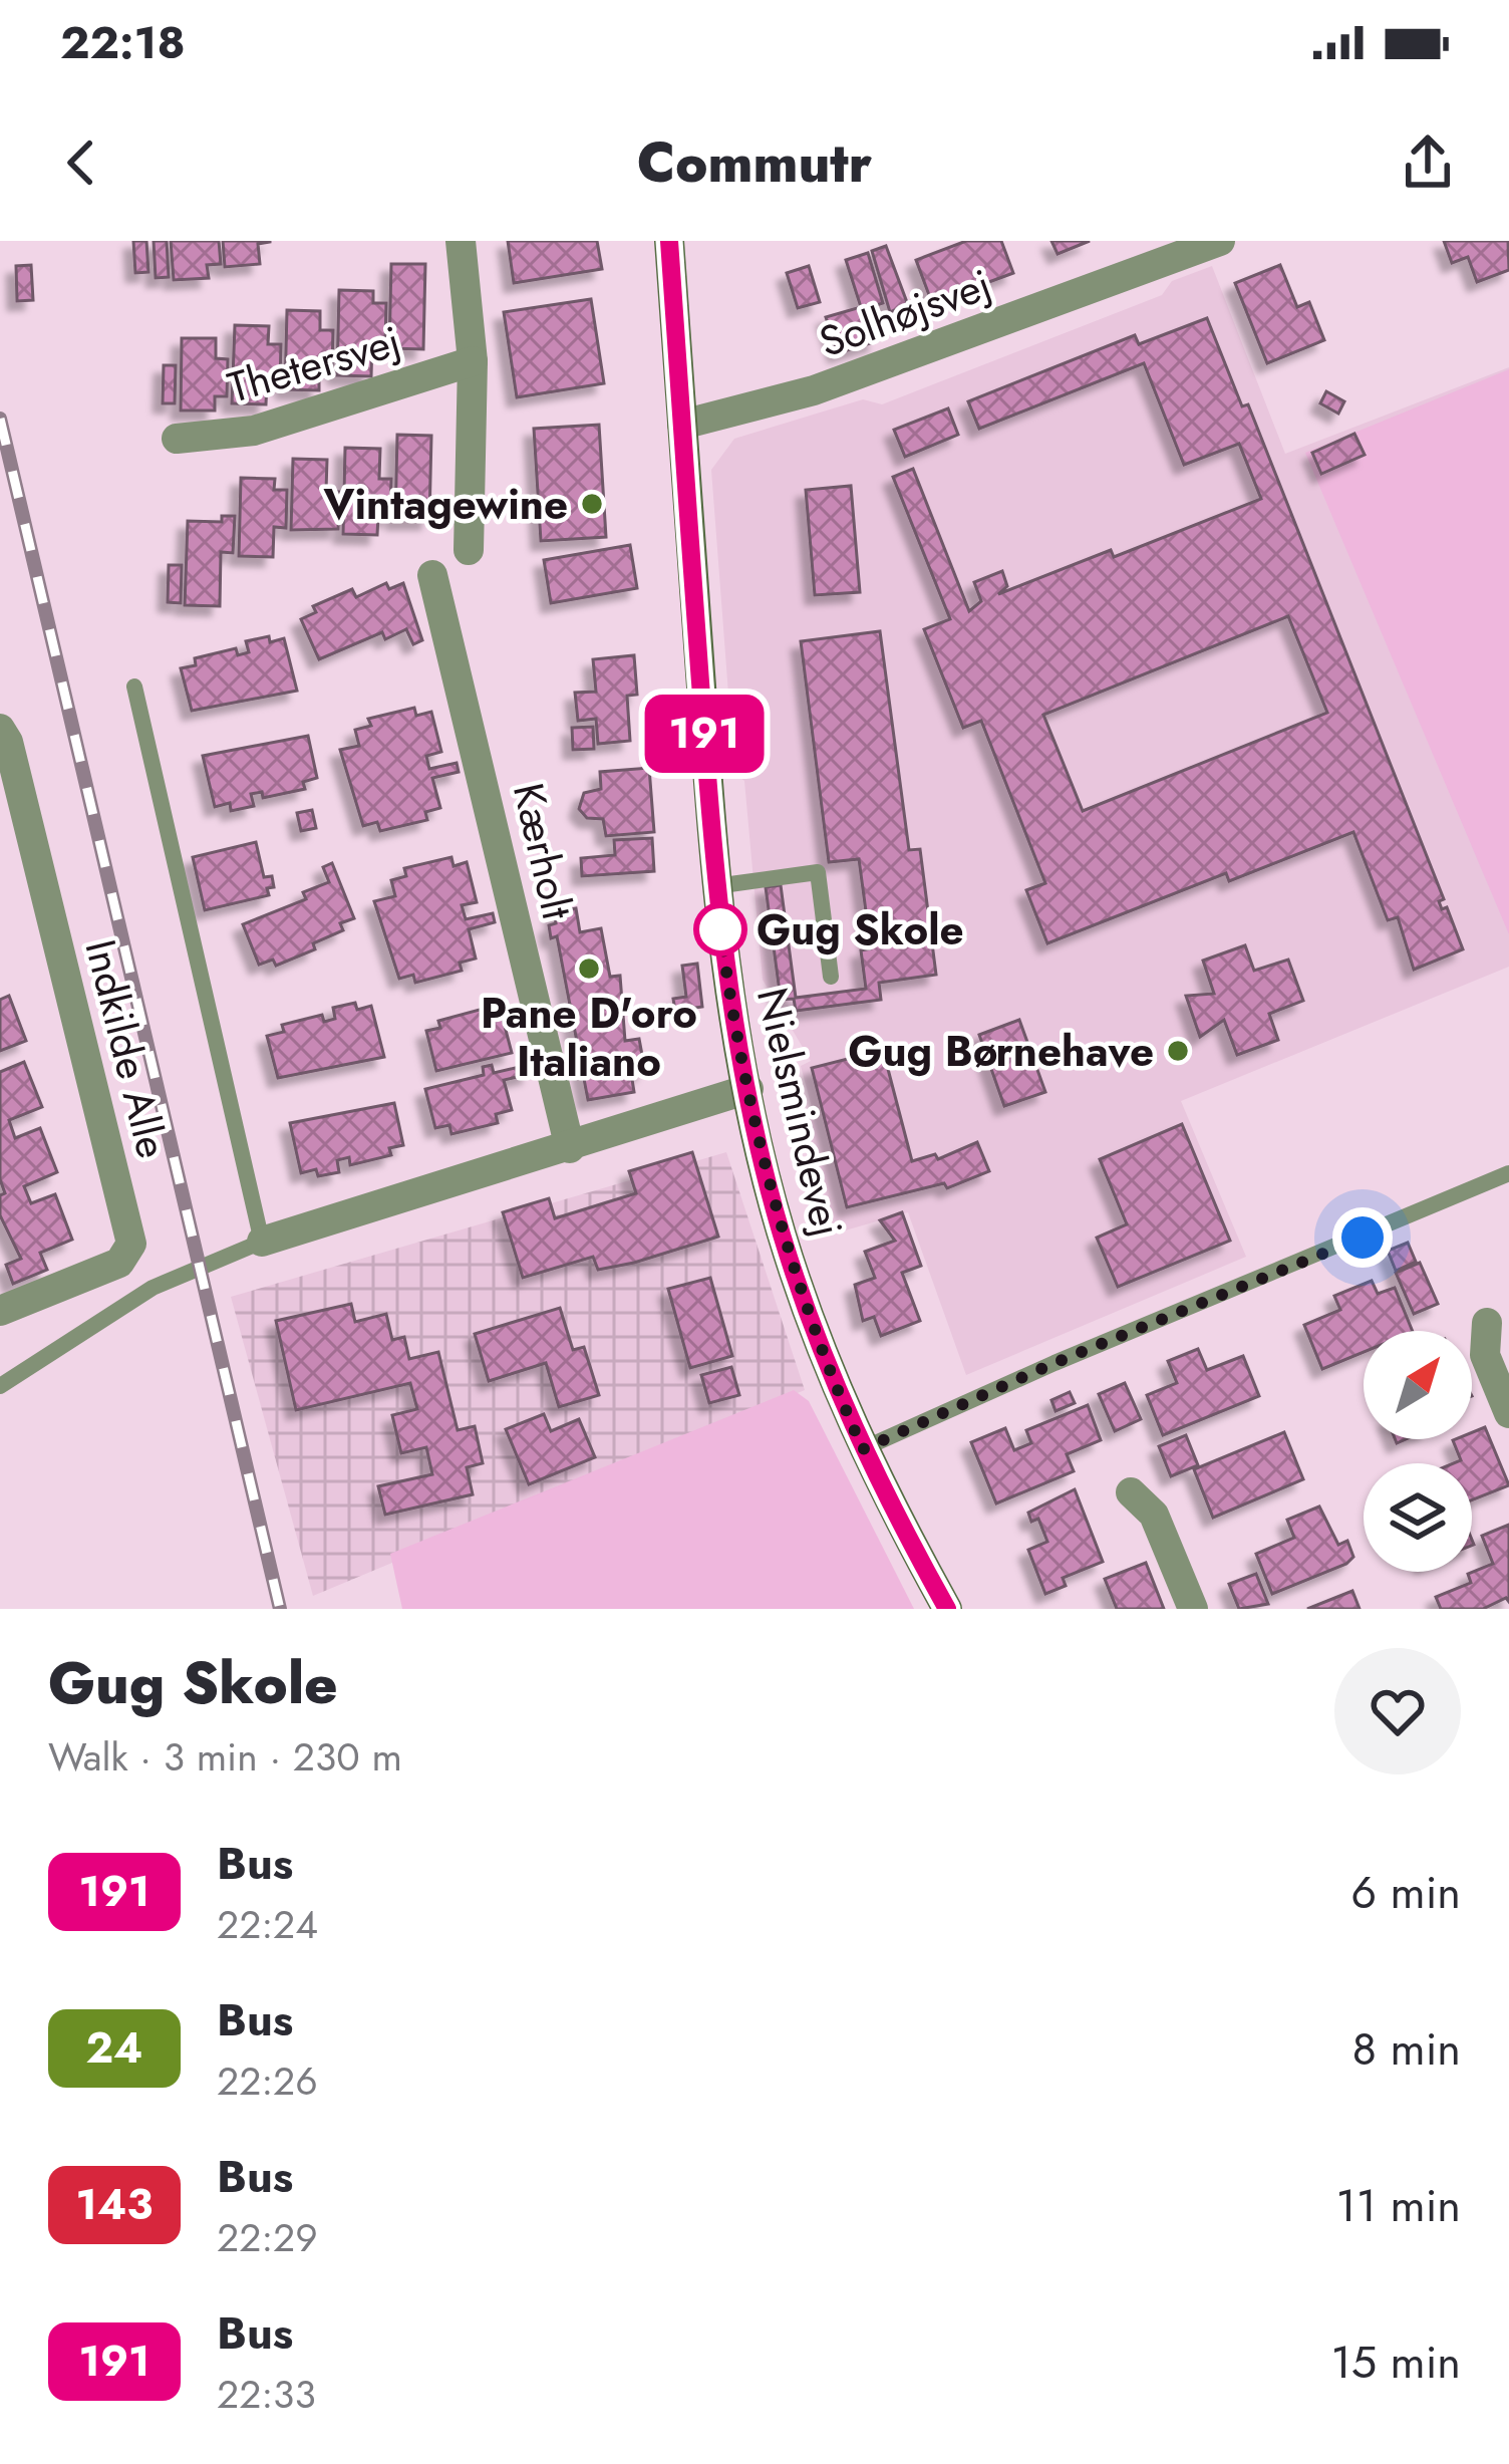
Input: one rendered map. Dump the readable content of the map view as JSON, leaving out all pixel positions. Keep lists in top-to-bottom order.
{
  "streets": {
    "street": [
      "Solhøjsvej",
      "Thetersvej",
      "Kærholt",
      "Indkilde Alle",
      "Nielsmindevej"
    ]
  },
  "crossings": [
    ["Solhøjsvej", "Nielsmindevej"]
  ],
  "places": [
    "Vintagewine",
    "Gug Skole",
    "Pane D'oro Italiano",
    "Gug Børnehave"
  ],
  "lines": ["bus line 191"],
  "north": "top right",
  "page": {
    "status": "22:18",
    "header": "Commutr",
    "on_map": "191",
    "heading": ["Gug Skole", "Walk · 3 min · 230 m"],
    "list": [
      {
        "mark": "191",
        "name": "Bus",
        "note": "22:24",
        "value": "6 min"
      },
      {
        "mark": "24",
        "name": "Bus",
        "note": "22:26",
        "value": "8 min"
      },
      {
        "mark": "143",
        "name": "Bus",
        "note": "22:29",
        "value": "11 min"
      },
      {
        "mark": "191",
        "name": "Bus",
        "note": "22:33",
        "value": "15 min"
      }
    ]
  }
}
